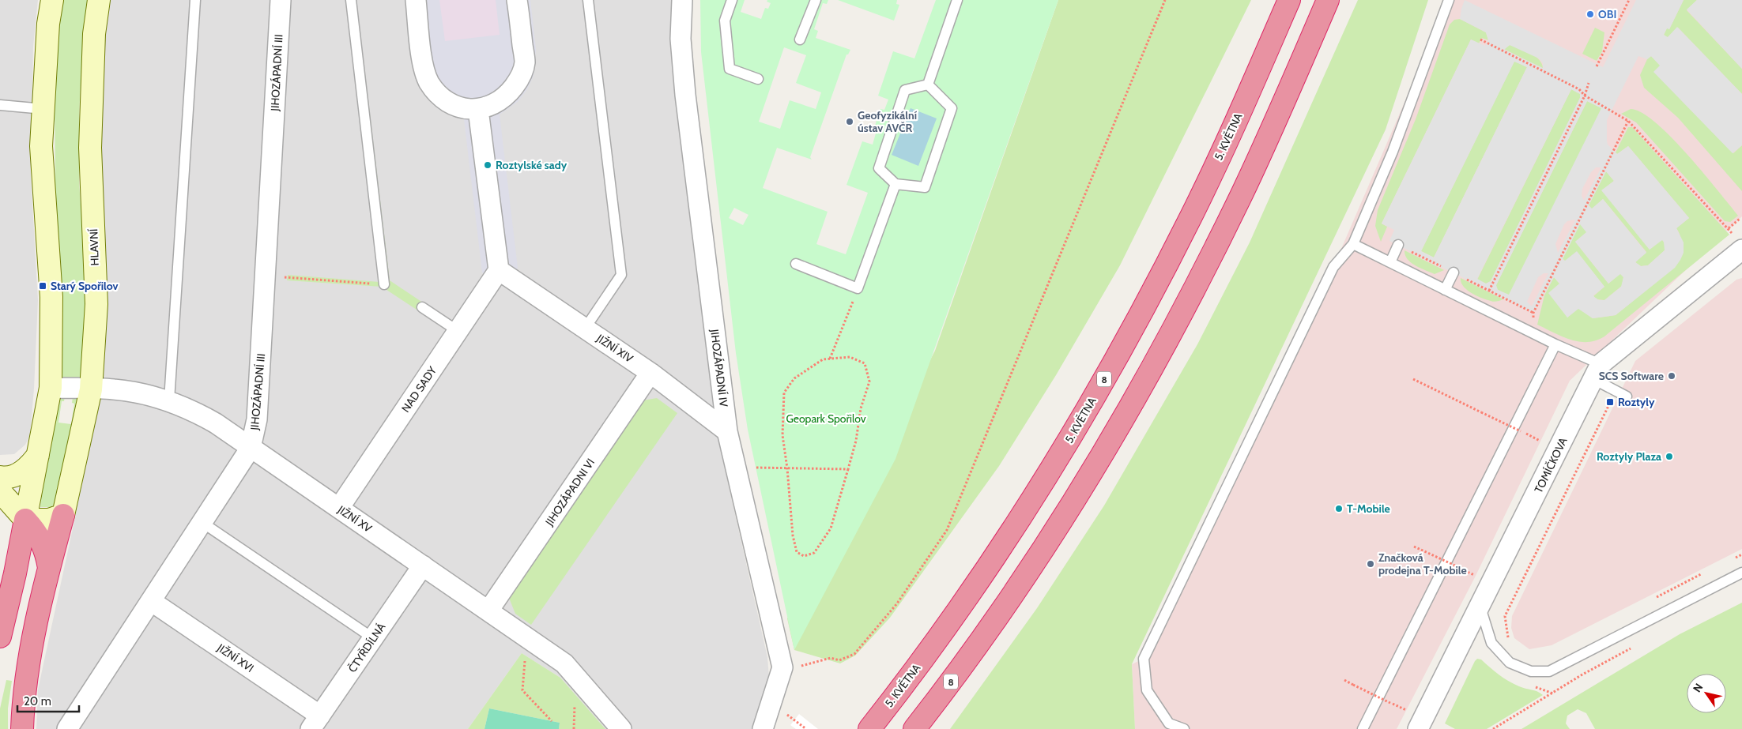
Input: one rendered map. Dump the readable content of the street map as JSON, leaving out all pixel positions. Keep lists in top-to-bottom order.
{
  "streets": {
    "highway": ["5. KVĚTNA", "8"],
    "street": [
      "JIHOZÁPADNÍ III",
      "HLAVNÍ",
      "JIŽNÍ XIV",
      "JIHOZÁPADNÍ IV",
      "NAD SADY",
      "TOMÍČKOVA",
      "JIHOZÁPADNI VI",
      "JIŽNÍ XV",
      "ČTYŘDÍLNÁ",
      "JIŽNÍ XVI"
    ]
  },
  "crossings": [
    ["JIHOZÁPADNÍ III", "JIŽNÍ XV"],
    ["JIHOZÁPADNÍ III", "JIŽNÍ XVI"],
    ["HLAVNÍ", "JIŽNÍ XV"],
    ["JIŽNÍ XIV", "JIHOZÁPADNÍ IV"],
    ["JIŽNÍ XIV", "NAD SADY"],
    ["JIŽNÍ XIV", "JIHOZÁPADNI VI"],
    ["NAD SADY", "JIŽNÍ XV"],
    ["JIHOZÁPADNI VI", "JIŽNÍ XV"],
    ["JIŽNÍ XV", "ČTYŘDÍLNÁ"],
    ["ČTYŘDÍLNÁ", "JIŽNÍ XVI"]
  ],
  "parks": ["Geopark Spořilov"],
  "places": {
    "other": [
      "OBI",
      "Geofyzikální ústav AVČR",
      "Roztylské sady",
      "SCS Software",
      "Roztyly Plaza",
      "T-Mobile",
      "Značková prodejna T-Mobile"
    ],
    "transit": ["Starý Spořilov", "Roztyly"]
  },
  "scale_bar": "20 m",
  "north": "top left"
}
